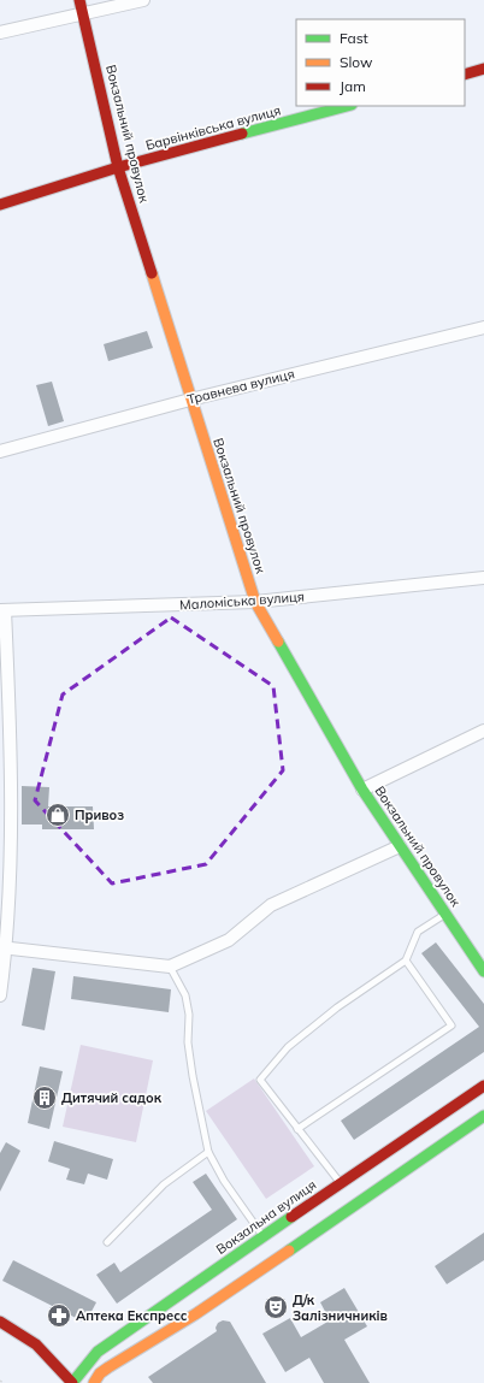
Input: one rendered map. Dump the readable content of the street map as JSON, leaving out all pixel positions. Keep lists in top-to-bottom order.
{
  "streets": {
    "street": [
      "Барвінківська вулиця",
      "Вокзальний провулок",
      "Травнева вулиця",
      "Маломіська вулиця",
      "Вокзальна вулиця"
    ]
  },
  "crossings": [
    ["Барвінківська вулиця", "Вокзальний провулок"],
    ["Вокзальний провулок", "Травнева вулиця"],
    ["Вокзальний провулок", "Маломіська вулиця"]
  ],
  "places": {
    "shop": ["Привоз"],
    "building": ["Дитячий садок"],
    "theatre": ["Д/к Залізничників"],
    "pharmacy": ["Аптека Експресс"]
  },
  "legend": ["Fast", "Slow", "Jam"]
}
